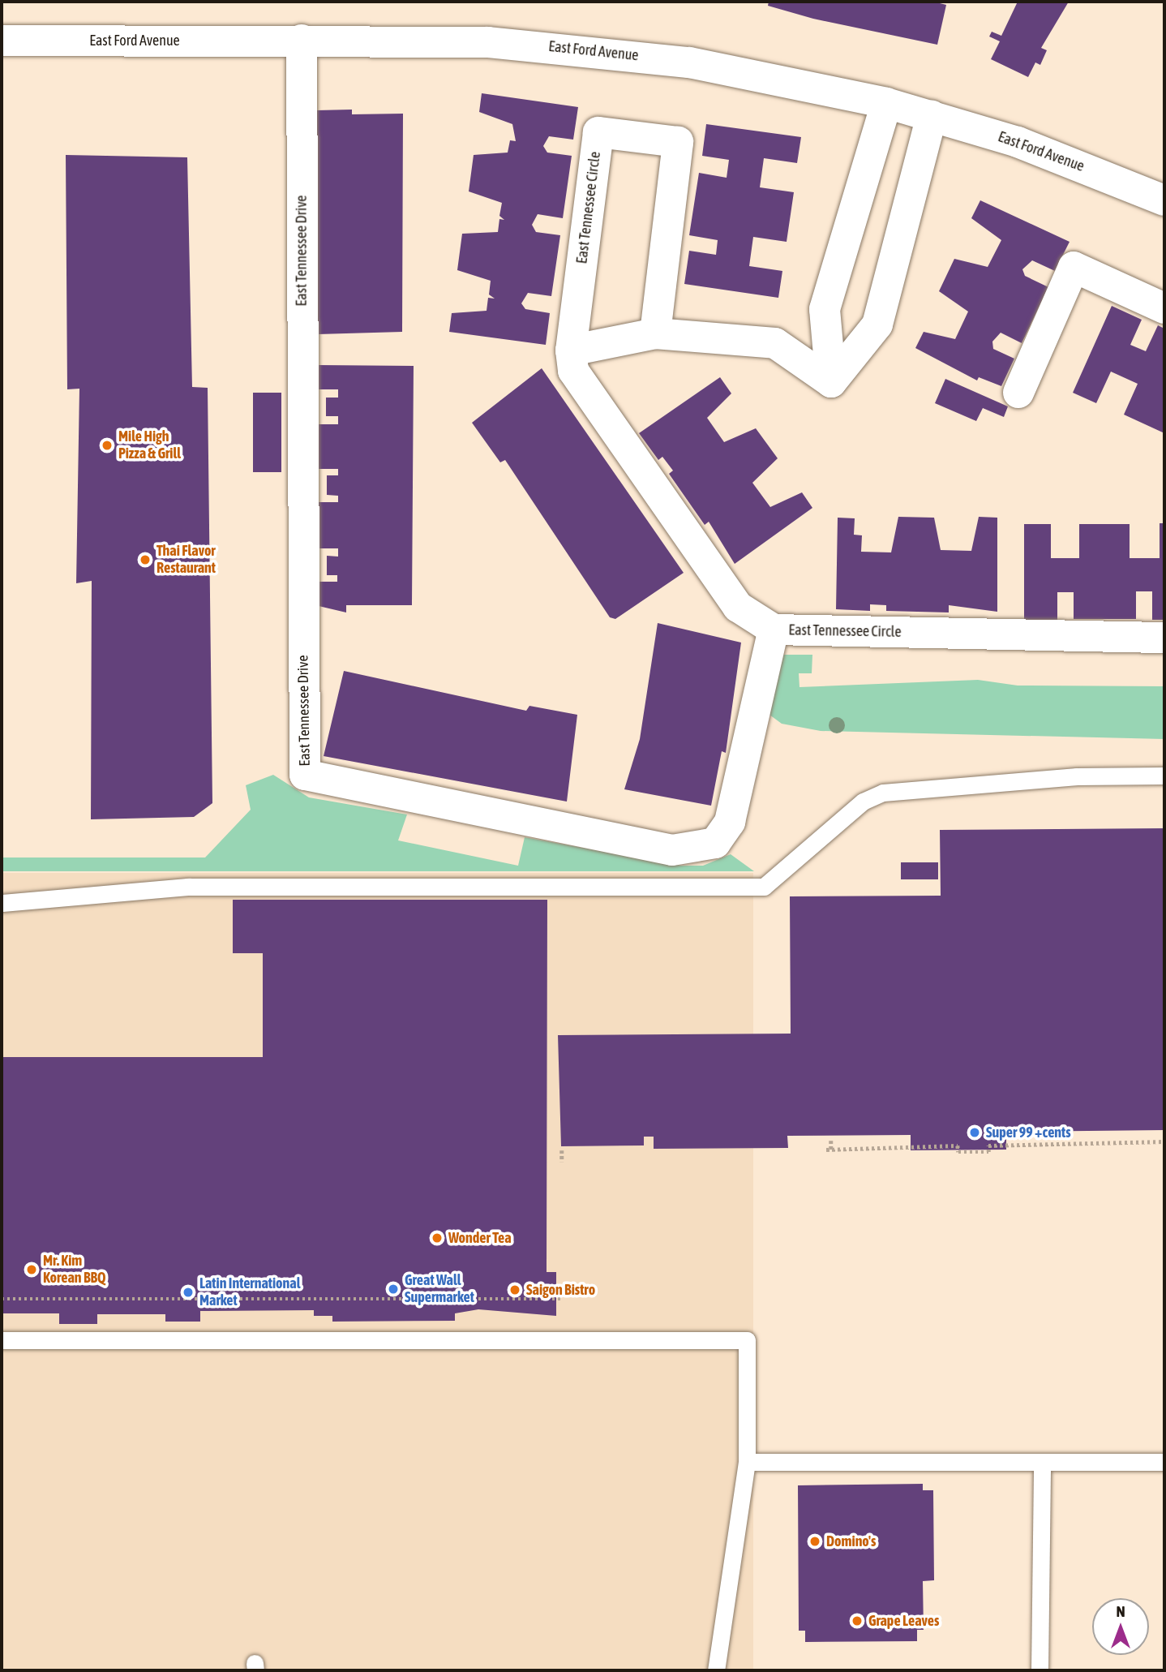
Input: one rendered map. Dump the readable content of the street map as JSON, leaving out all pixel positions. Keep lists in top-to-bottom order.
{
  "streets": {
    "street": ["East Ford Avenue", "East Tennessee Circle", "East Tennessee Drive"]
  },
  "crossings": [
    ["East Ford Avenue", "East Tennessee Drive"],
    ["East Tennessee Circle", "East Tennessee Drive"]
  ],
  "places": [
    "Mile High Pizza & Grill",
    "Thai Flavor Restaurant",
    "Super 99 +cents",
    "Wonder Tea",
    "Mr. Kim Korean BBQ",
    "Great Wall Supermarket",
    "Saigon Bistro",
    "Latin International Market",
    "Domino's",
    "Grape Leaves"
  ],
  "north": "top"
}
